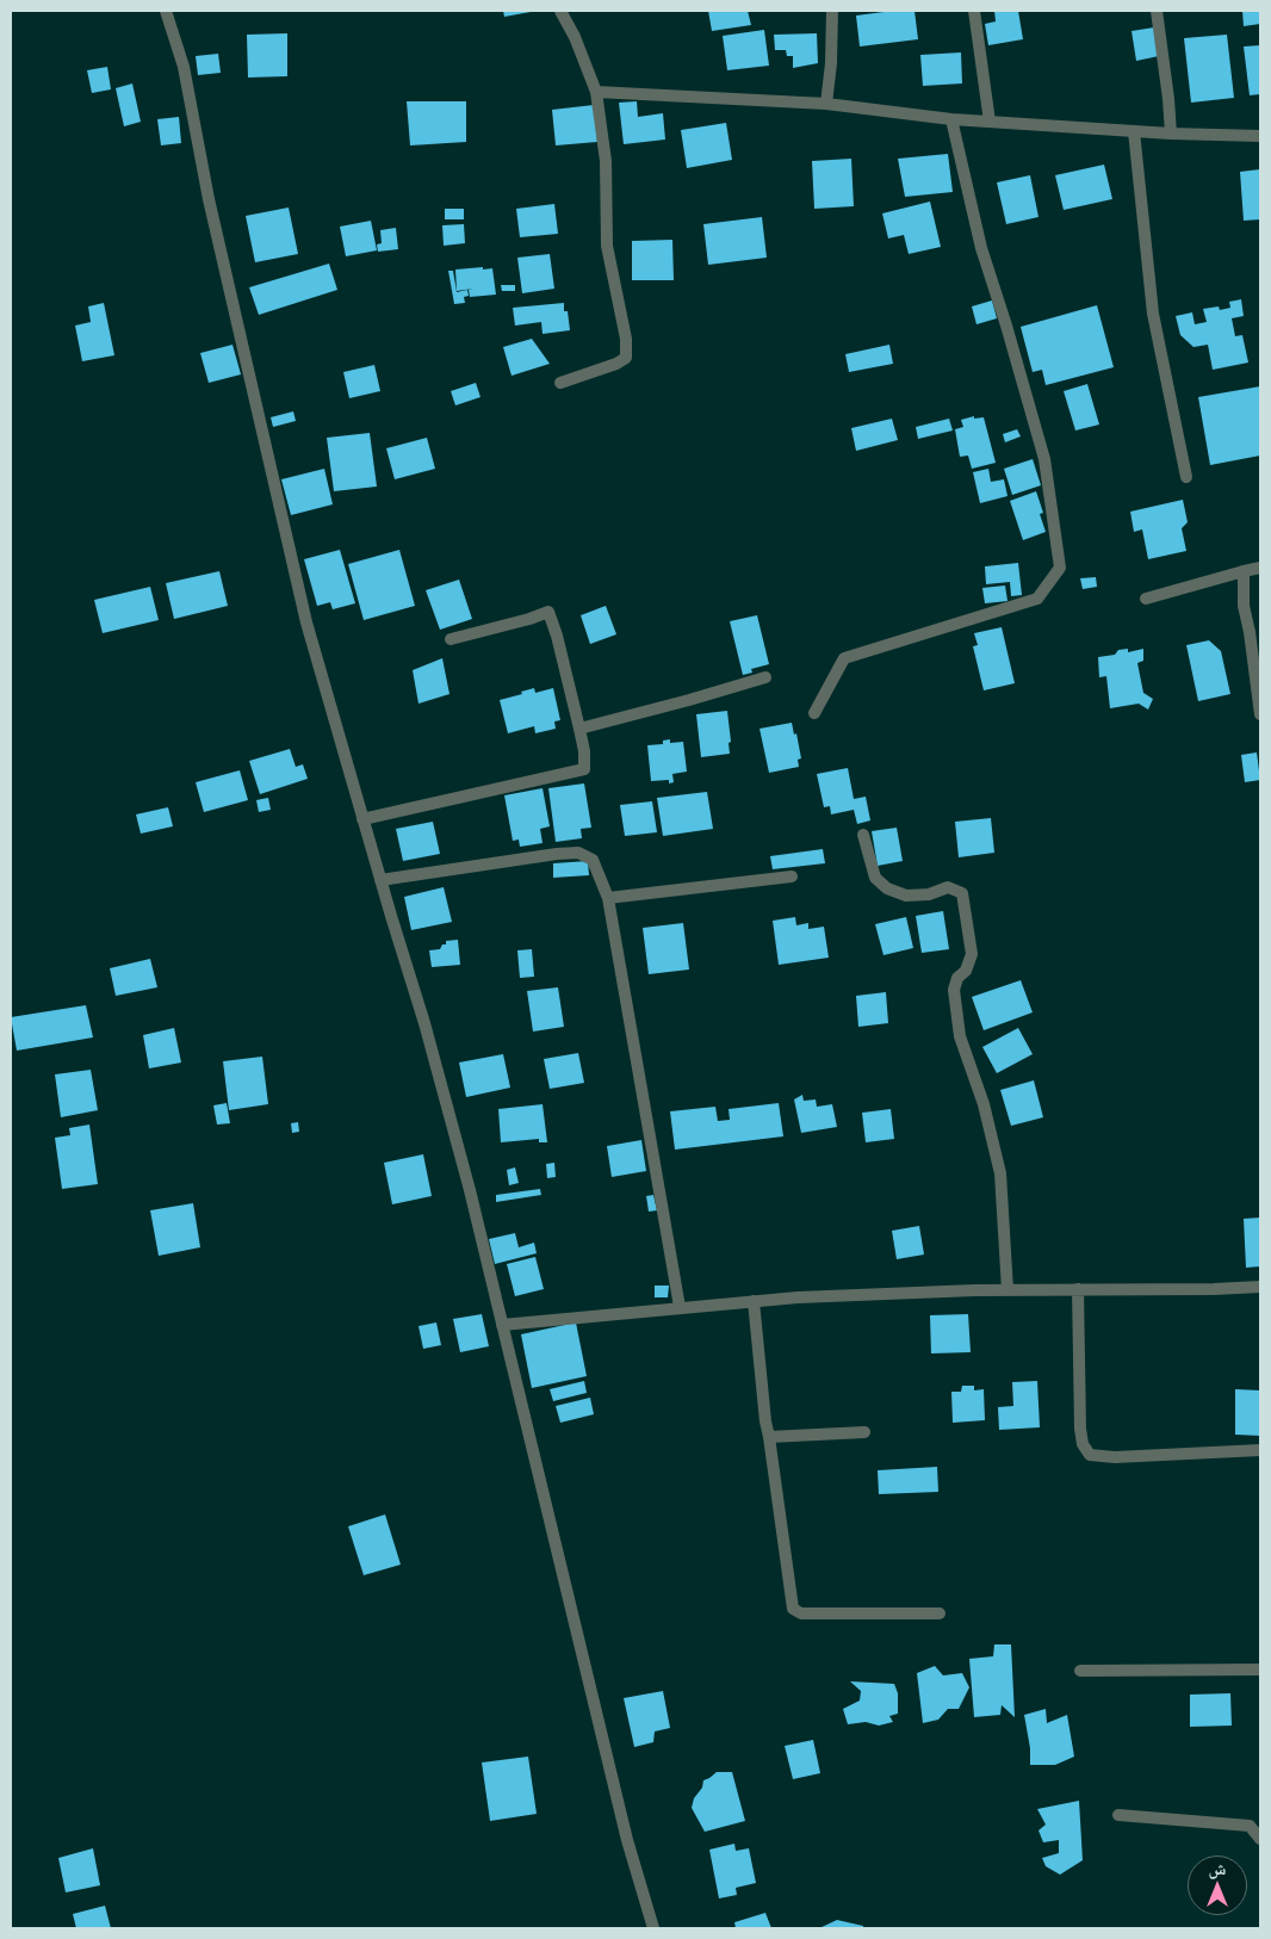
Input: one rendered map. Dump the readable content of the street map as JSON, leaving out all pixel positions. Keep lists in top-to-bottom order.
{
  "north": "top"
}
